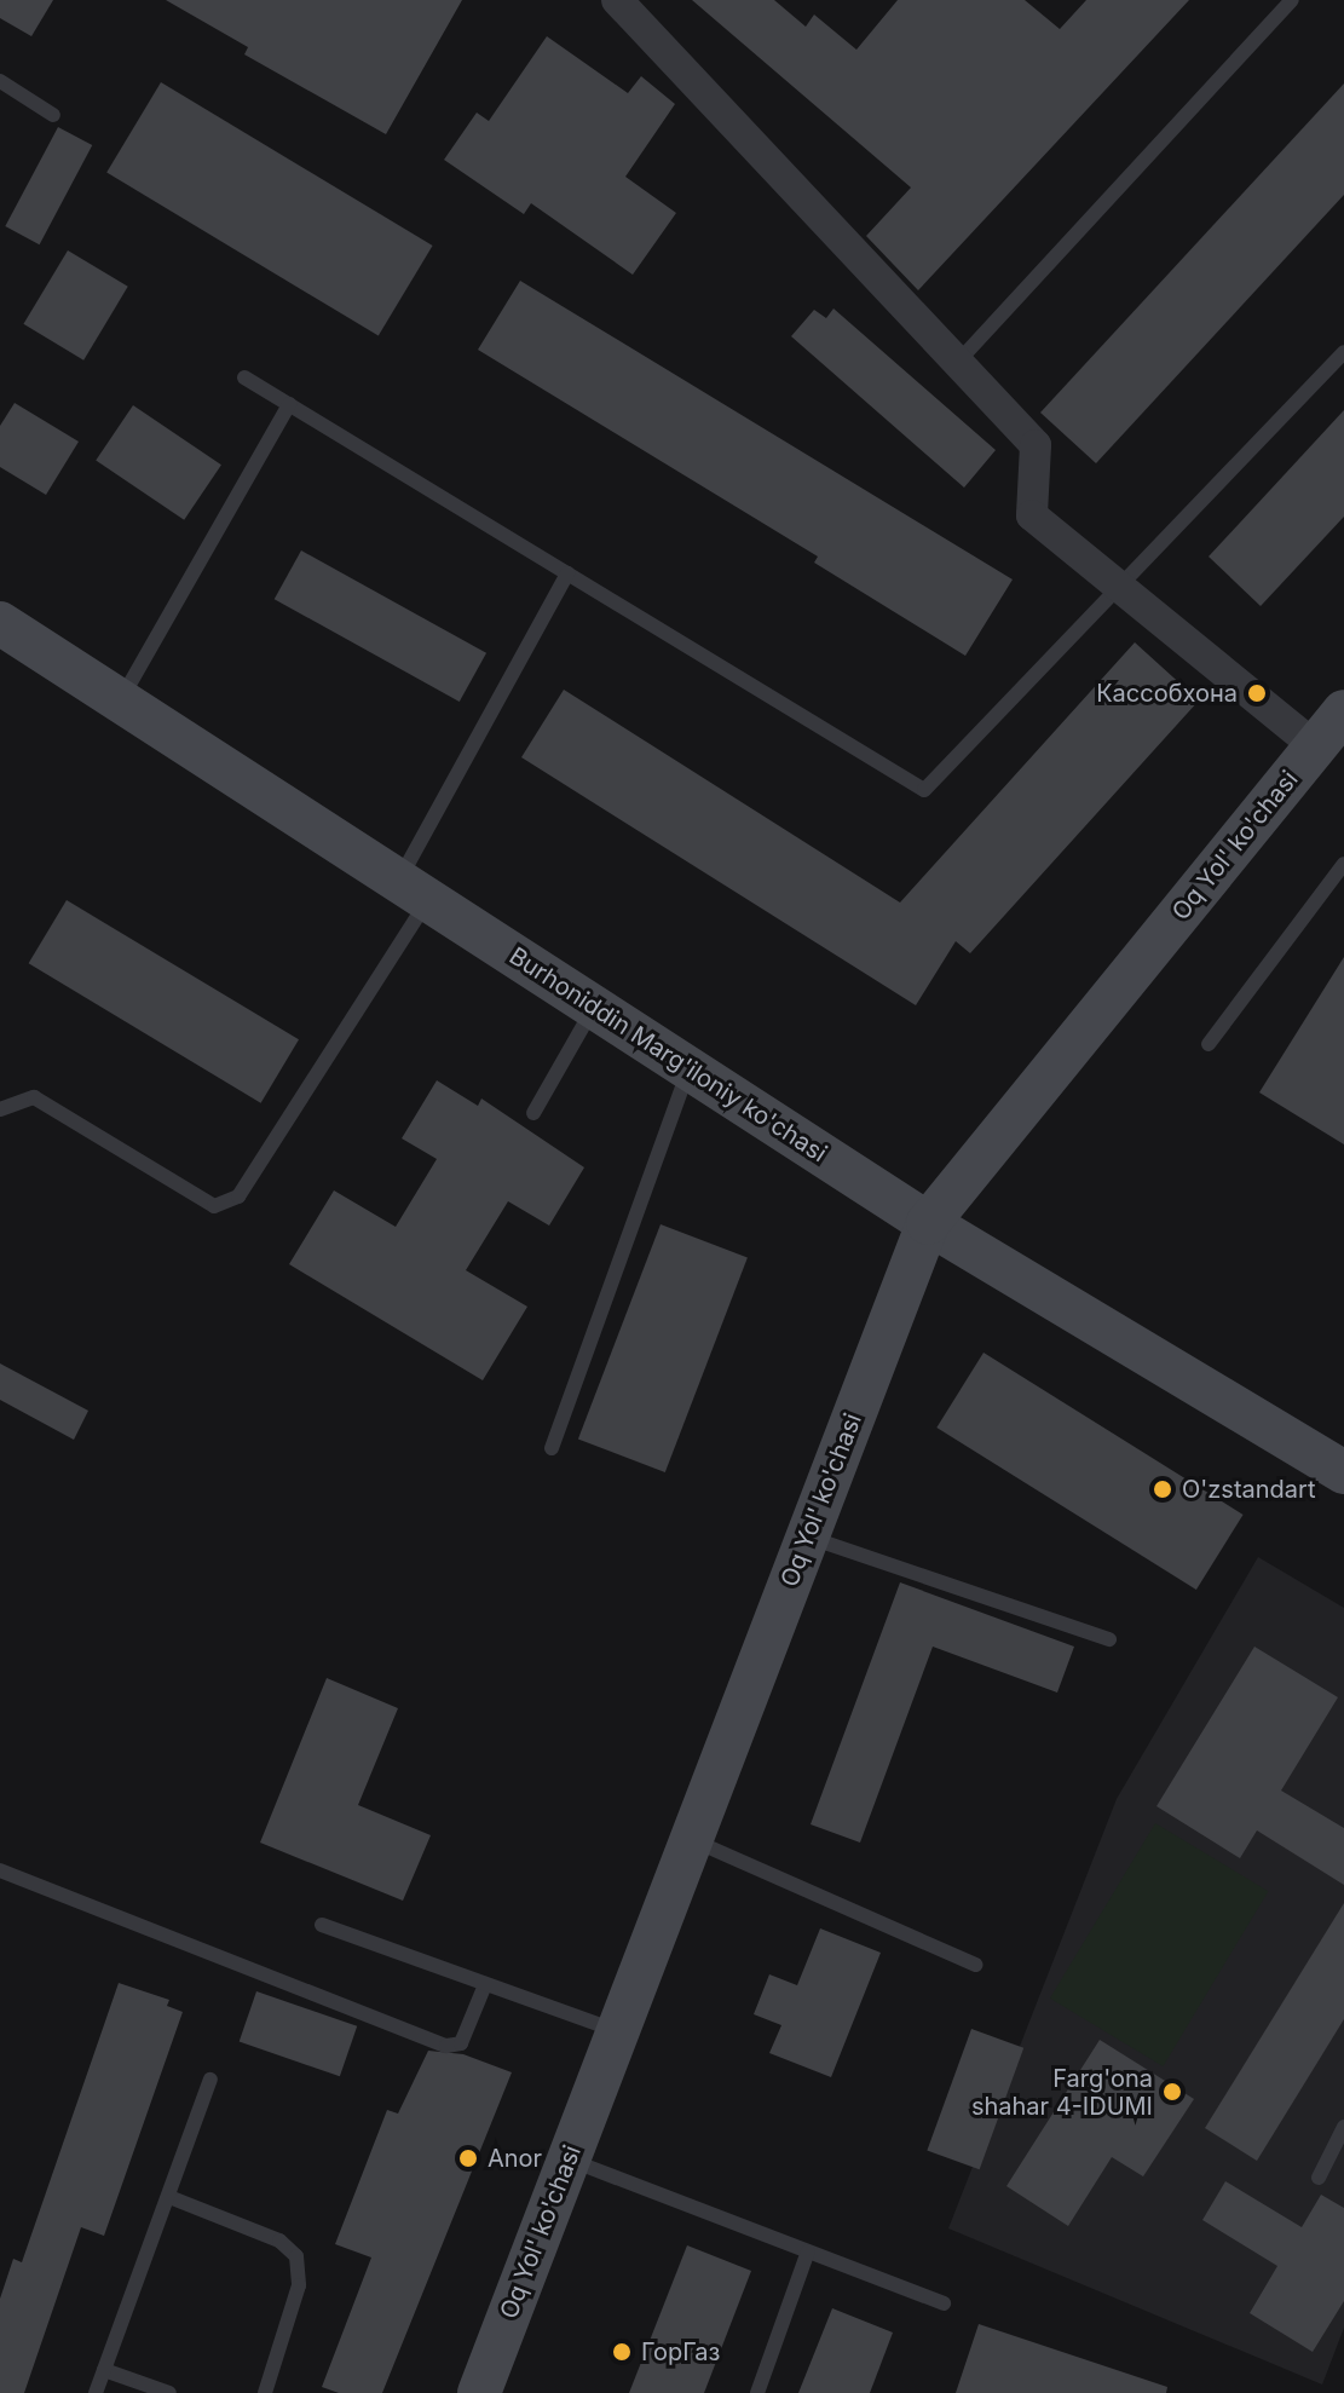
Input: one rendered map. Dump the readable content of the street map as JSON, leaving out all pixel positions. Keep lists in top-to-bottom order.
{
  "streets": {
    "street": ["Oq Yol' ko'chasi", "Burhoniddin Marg'iloniy ko'chasi"]
  },
  "crossings": [
    ["Oq Yol' ko'chasi", "Burhoniddin Marg'iloniy ko'chasi"]
  ],
  "places": [
    "Кассобхона",
    "O'zstandart",
    "Farg'ona shahar 4-IDUMI",
    "Anor",
    "ГорГаз"
  ]
}
